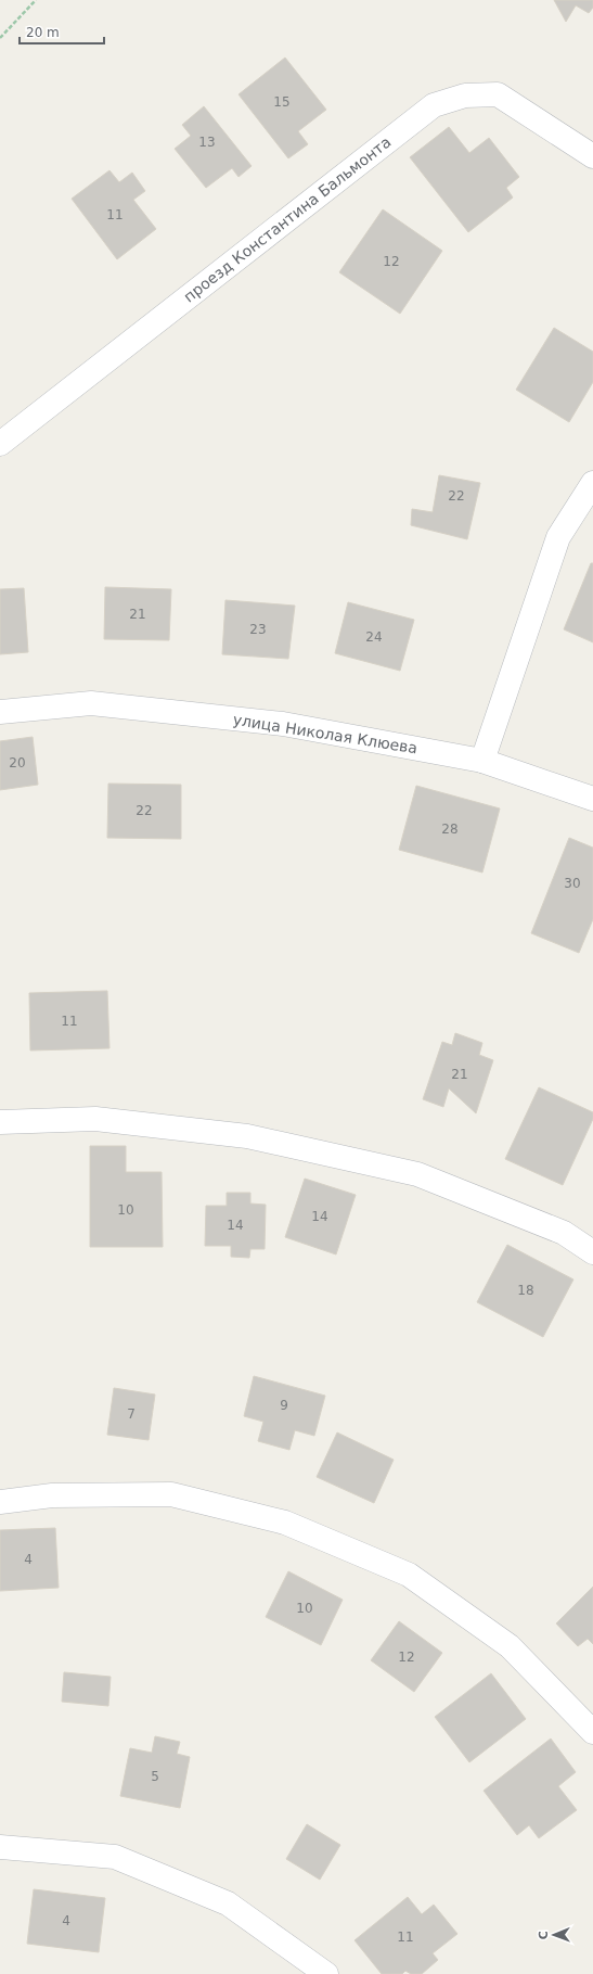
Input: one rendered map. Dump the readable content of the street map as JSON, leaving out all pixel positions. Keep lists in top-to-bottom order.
{
  "streets": {
    "street": ["проезд Константина Бальмонта", "улица Николая Клюева"]
  },
  "house_numbers": [
    "15",
    "13",
    "11",
    "12",
    "22",
    "21",
    "23",
    "24",
    "20",
    "22",
    "28",
    "30",
    "11",
    "21",
    "10",
    "14",
    "14",
    "18",
    "9",
    "7",
    "4",
    "10",
    "12",
    "5",
    "4",
    "11"
  ],
  "scale_bar": "20 m",
  "north": "left"
}
